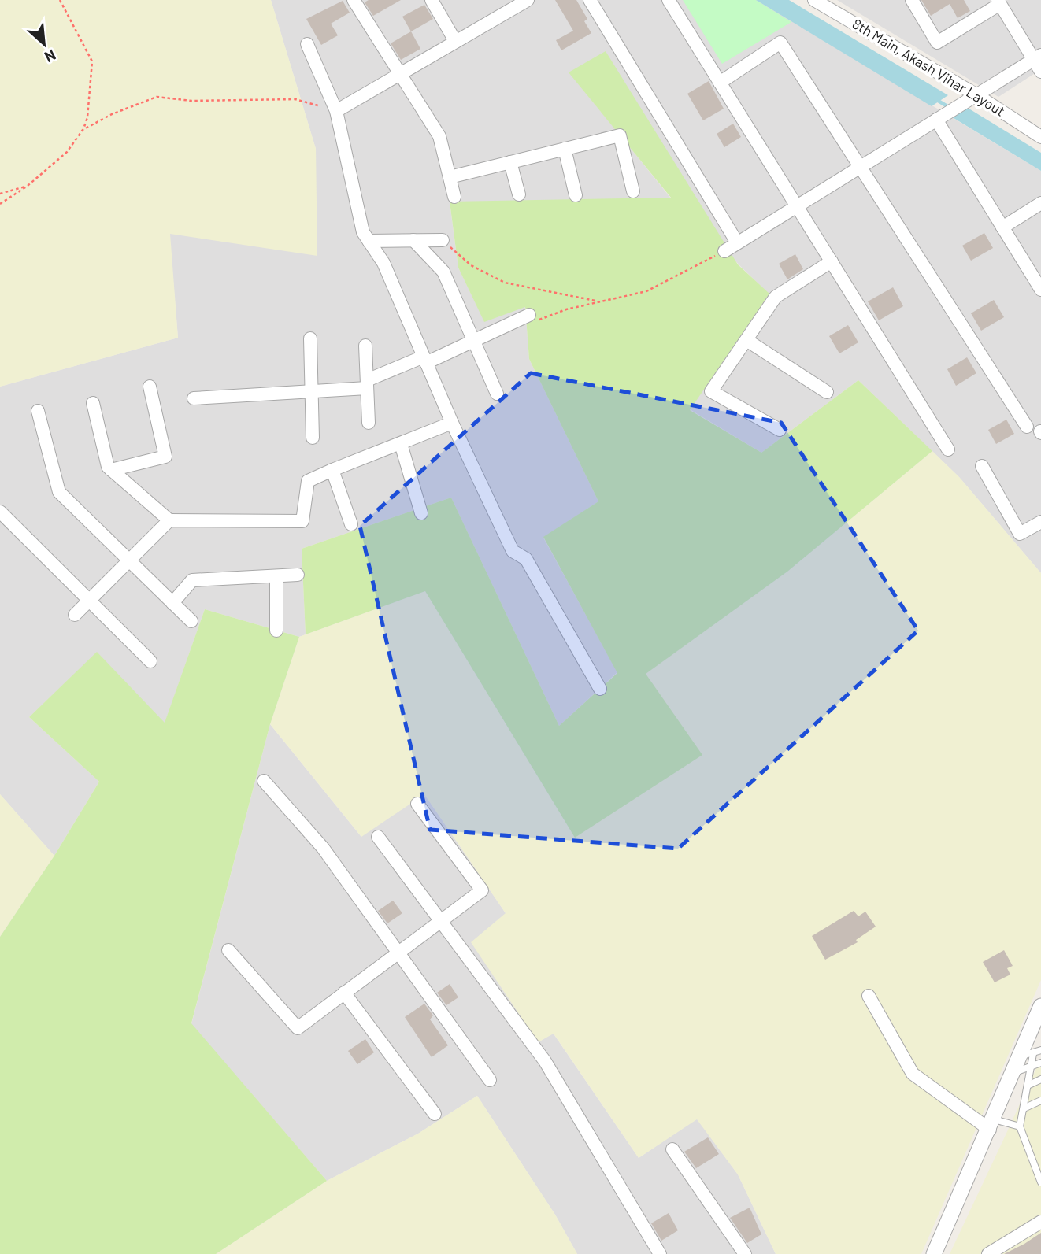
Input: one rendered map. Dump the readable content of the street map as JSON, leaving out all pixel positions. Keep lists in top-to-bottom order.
{
  "streets": {
    "street": ["8th Main, Akash Vihar Layout"]
  },
  "north": "bottom right"
}
